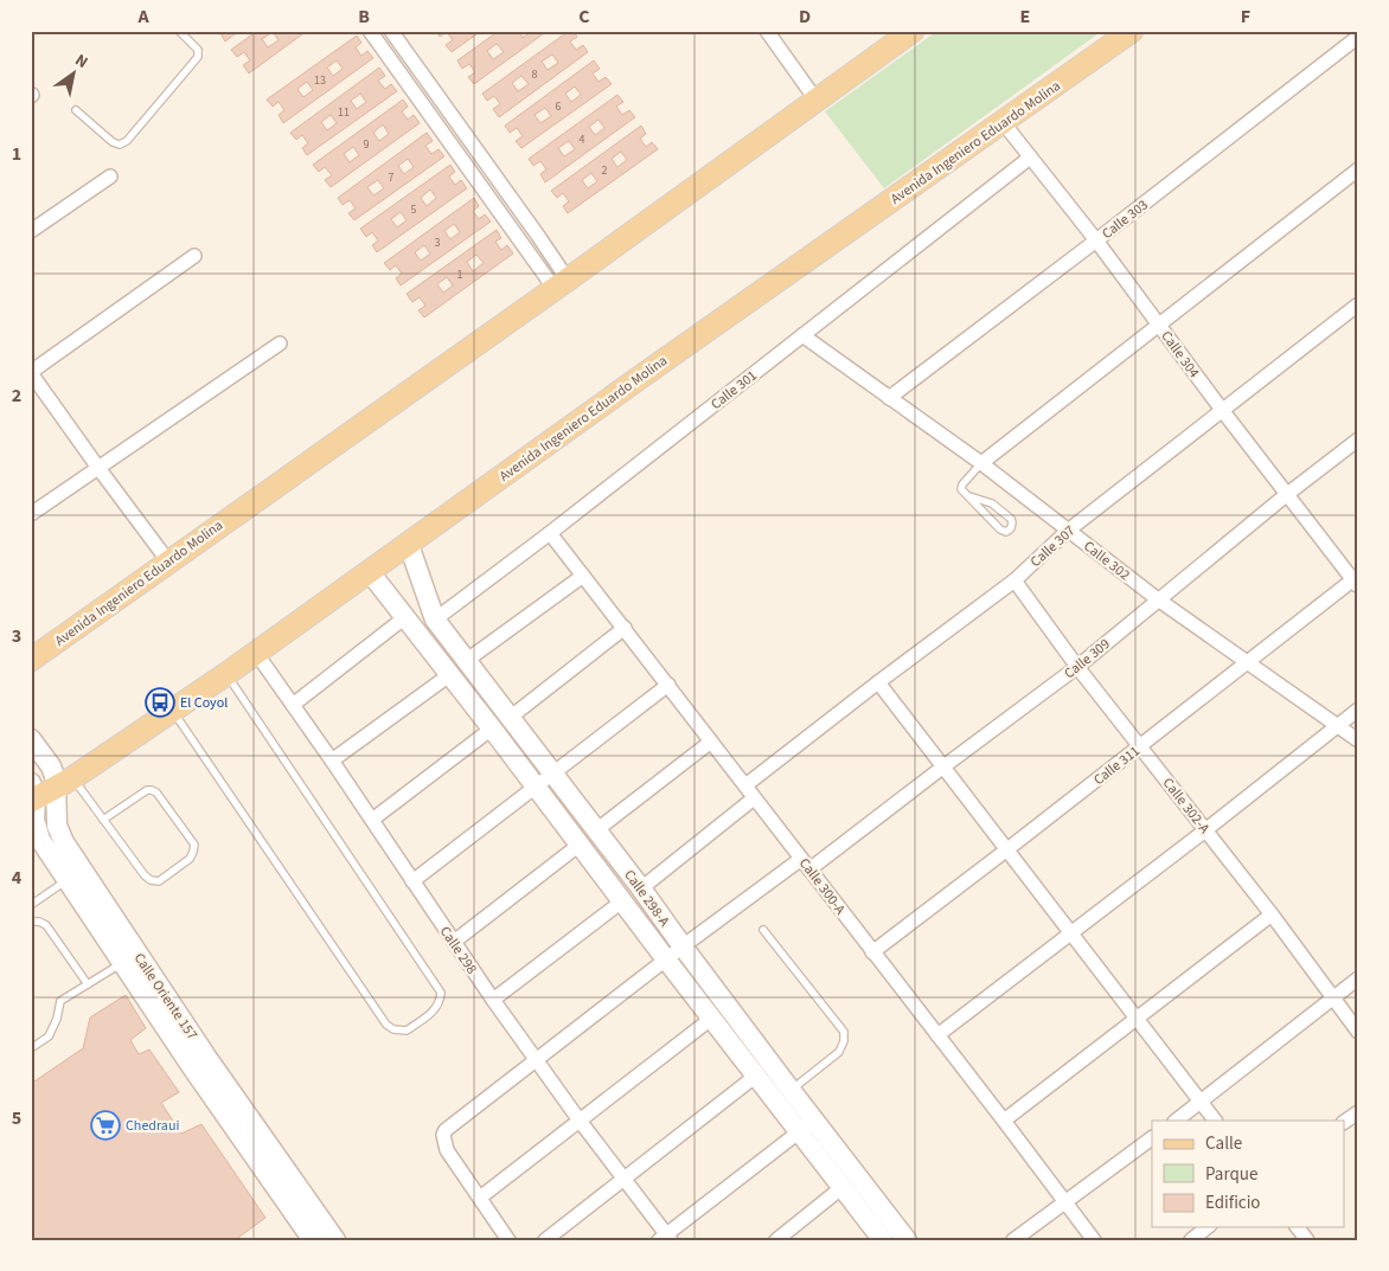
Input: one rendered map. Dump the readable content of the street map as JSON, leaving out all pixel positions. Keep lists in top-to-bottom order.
{
  "streets": {
    "main road": ["Avenida Ingeniero Eduardo Molina"],
    "street": [
      "Calle 303",
      "Calle 304",
      "Calle 301",
      "Calle 307",
      "Calle 302",
      "Calle 309",
      "Calle 311",
      "Calle 302-A",
      "Calle 300-A",
      "Calle 298-A",
      "Calle 298",
      "Calle Oriente 157"
    ]
  },
  "crossings": [
    ["Avenida Ingeniero Eduardo Molina", "Calle 304"],
    ["Avenida Ingeniero Eduardo Molina", "Calle 298-A"],
    ["Avenida Ingeniero Eduardo Molina", "Calle 298"],
    ["Avenida Ingeniero Eduardo Molina", "Calle Oriente 157"],
    ["Calle 303", "Calle 304"],
    ["Calle 303", "Calle 302"],
    ["Calle 304", "Calle 301"],
    ["Calle 304", "Calle 307"],
    ["Calle 304", "Calle 309"],
    ["Calle 304", "Calle 311"],
    ["Calle 301", "Calle 302"],
    ["Calle 301", "Calle 300-A"],
    ["Calle 301", "Calle 298-A"],
    ["Calle 307", "Calle 302"],
    ["Calle 307", "Calle 302-A"],
    ["Calle 307", "Calle 300-A"],
    ["Calle 302", "Calle 309"],
    ["Calle 302", "Calle 311"],
    ["Calle 309", "Calle 302-A"],
    ["Calle 309", "Calle 300-A"],
    ["Calle 311", "Calle 302-A"],
    ["Calle 311", "Calle 300-A"]
  ],
  "places": {
    "bus stop": ["El Coyol"],
    "supermarket": ["Chedraui"]
  },
  "house_numbers": [
    "8",
    "13",
    "6",
    "11",
    "4",
    "9",
    "2",
    "7",
    "5",
    "3",
    "1"
  ],
  "legend": ["Calle", "Parque", "Edificio"],
  "north": "top right",
  "grid": {
    "columns": [
      "A",
      "B",
      "C",
      "D",
      "E",
      "F"
    ],
    "rows": [
      "1",
      "2",
      "3",
      "4",
      "5"
    ]
  }
}
